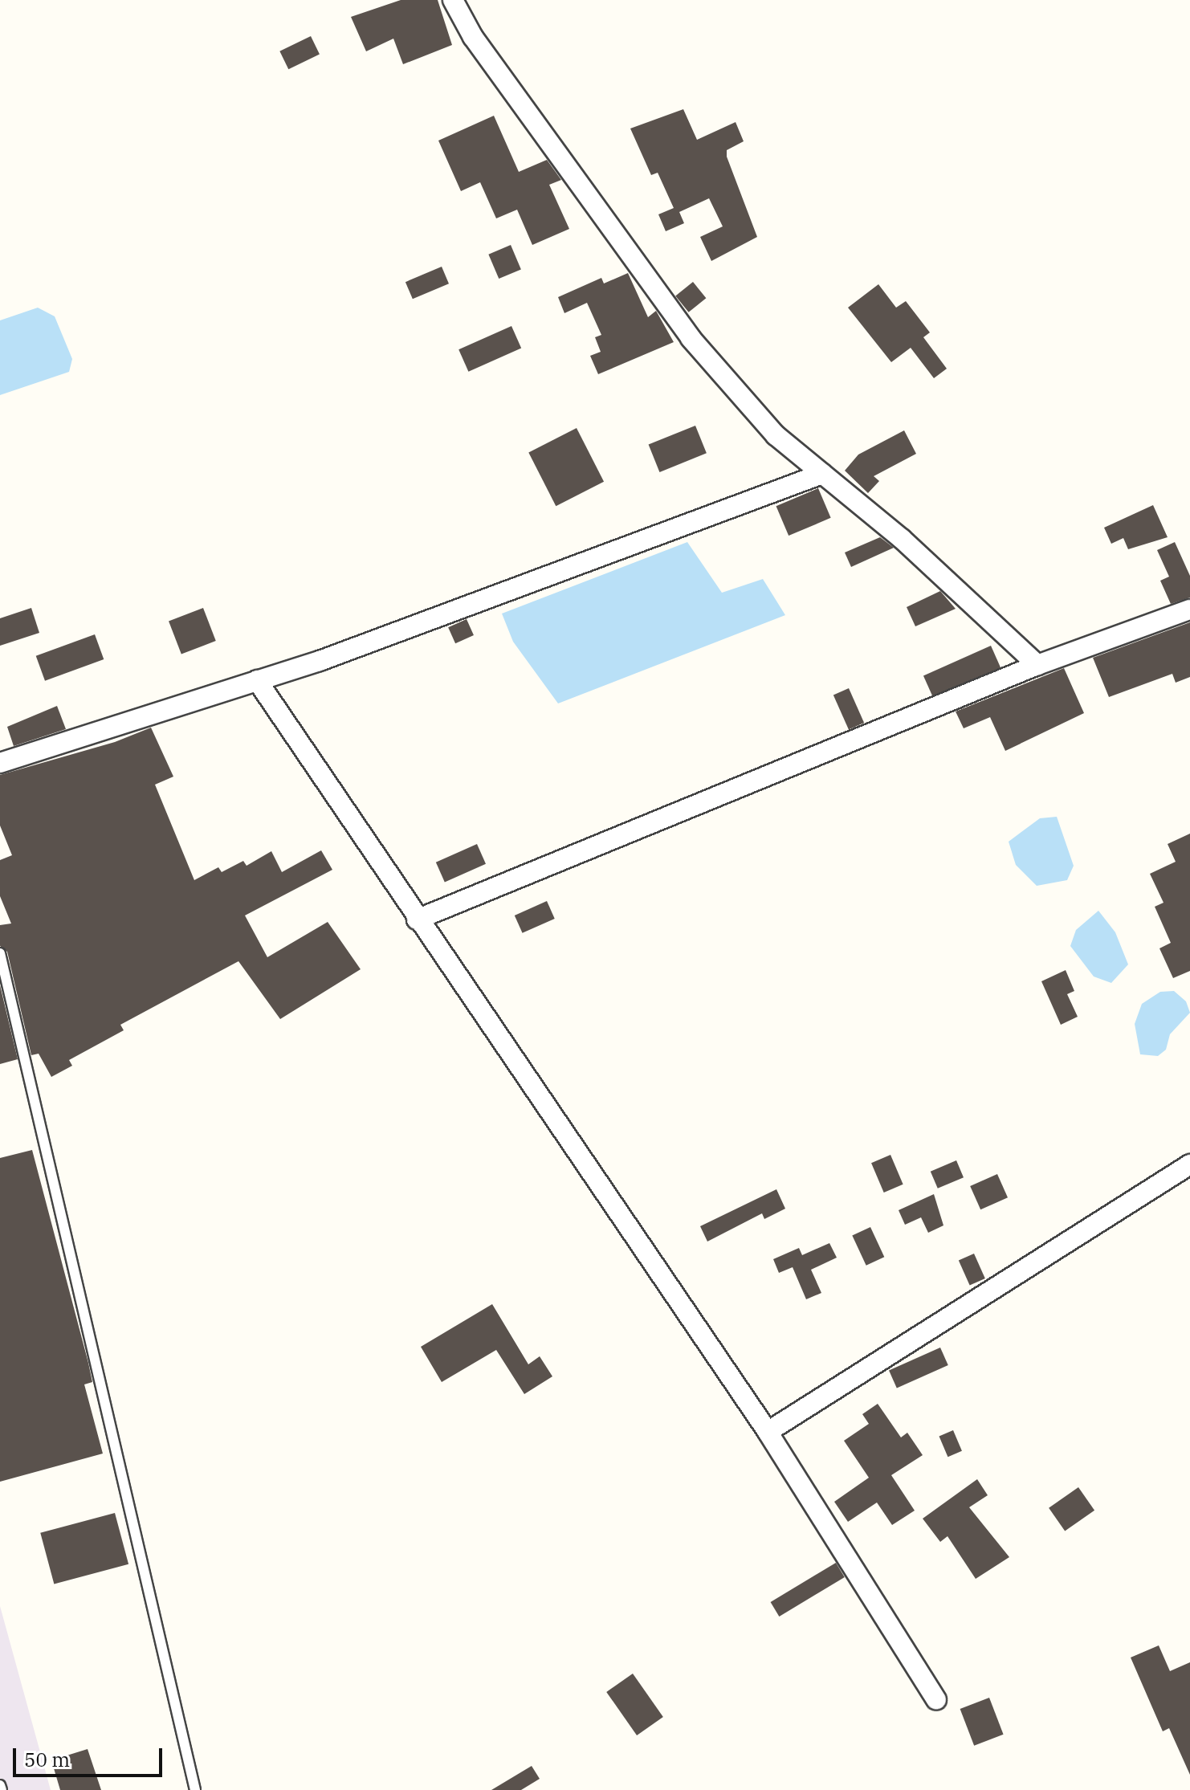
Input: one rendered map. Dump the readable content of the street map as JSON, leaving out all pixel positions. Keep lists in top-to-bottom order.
{
  "scale_bar": "50 m"
}
